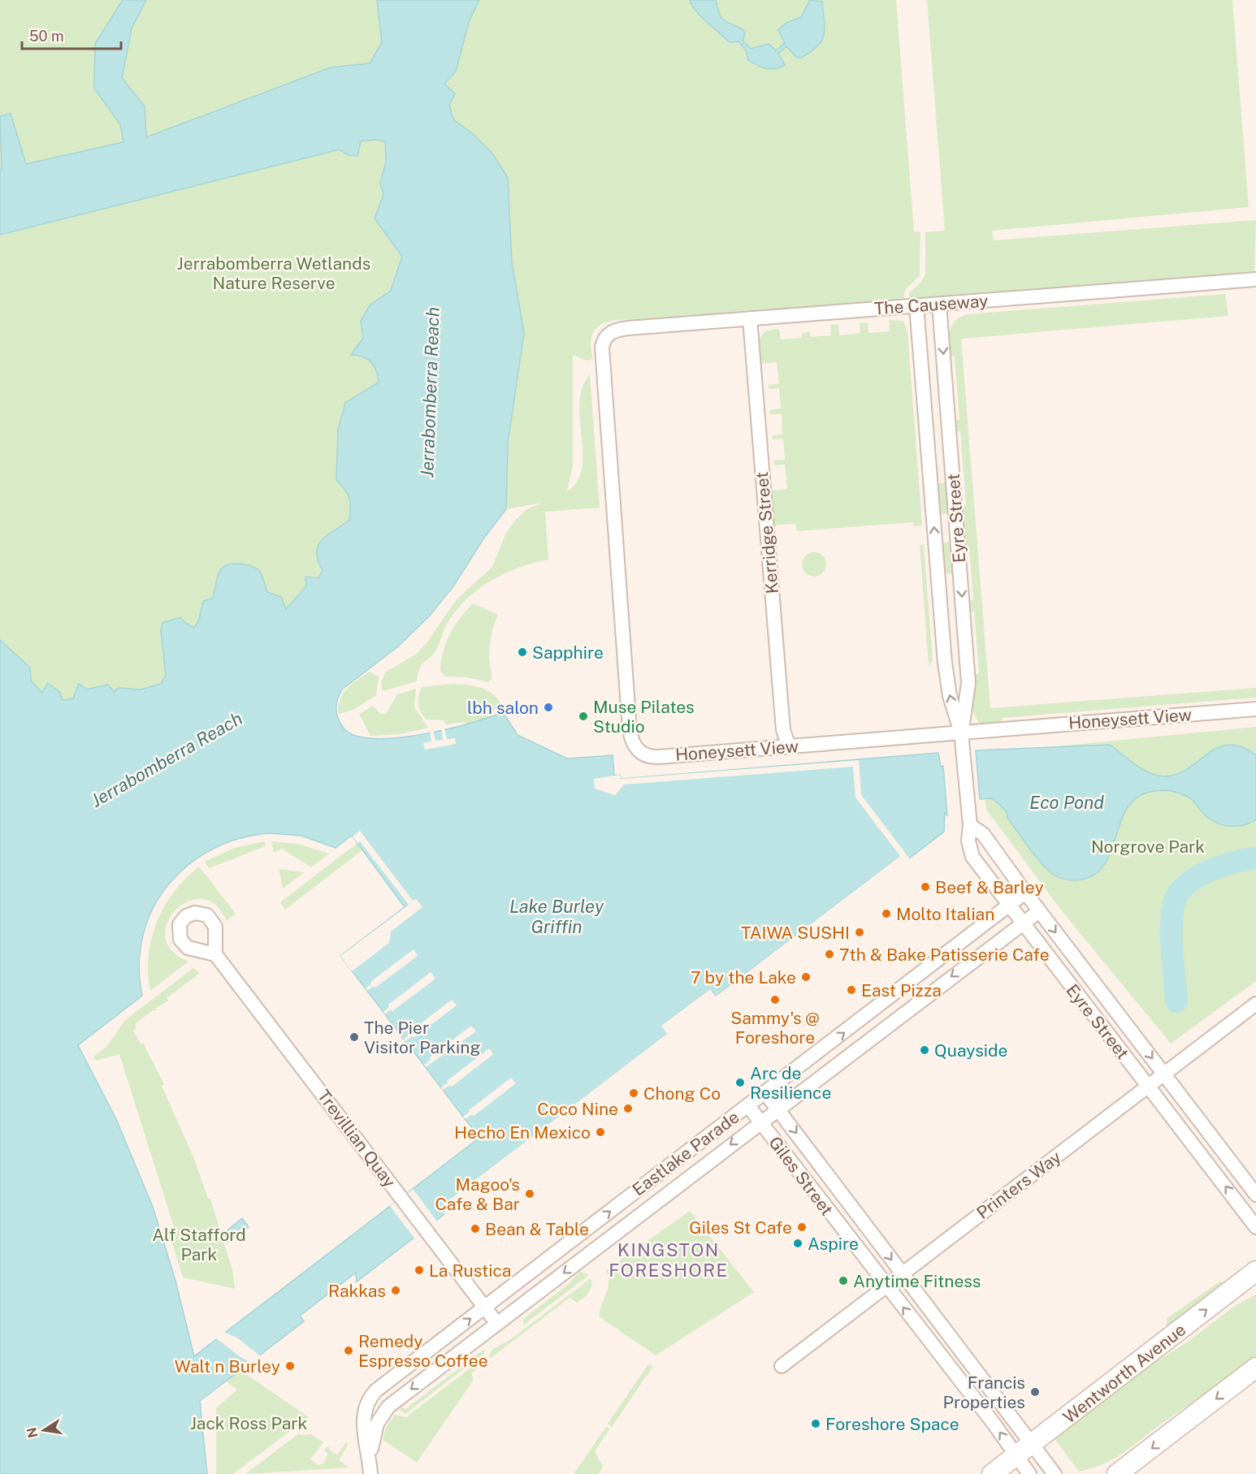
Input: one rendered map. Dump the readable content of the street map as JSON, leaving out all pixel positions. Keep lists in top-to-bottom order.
{
  "streets": {
    "main road": ["Wentworth Avenue"],
    "street": [
      "The Causeway",
      "Eyre Street",
      "Kerridge Street",
      "Honeysett View",
      "Trevillian Quay",
      "Eastlake Parade",
      "Giles Street",
      "Printers Way"
    ]
  },
  "crossings": [
    ["The Causeway", "Eyre Street"],
    ["The Causeway", "Kerridge Street"],
    ["The Causeway", "Honeysett View"],
    ["Eyre Street", "Honeysett View"],
    ["Eyre Street", "Eastlake Parade"],
    ["Eyre Street", "Printers Way"],
    ["Kerridge Street", "Honeysett View"],
    ["Trevillian Quay", "Eastlake Parade"],
    ["Eastlake Parade", "Giles Street"],
    ["Giles Street", "Printers Way"],
    ["Giles Street", "Wentworth Avenue"]
  ],
  "districts": ["KINGSTON FORESHORE"],
  "water": ["Jerrabomberra Reach", "Eco Pond", "Lake Burley Griffin"],
  "parks": [
    "Jerrabomberra Wetlands Nature Reserve",
    "Norgrove Park",
    "Alf Stafford Park",
    "Jack Ross Park"
  ],
  "places": [
    "Sapphire",
    "lbh salon",
    "Muse Pilates Studio",
    "Beef & Barley",
    "Molto Italian",
    "TAIWA SUSHI",
    "7th & Bake Patisserie Cafe",
    "7 by the Lake",
    "East Pizza",
    "Sammy's @ Foreshore",
    "The Pier Visitor Parking",
    "Quayside",
    "Arc de Resilience",
    "Chong Co",
    "Coco Nine",
    "Hecho En Mexico",
    "Magoo's Cafe & Bar",
    "Giles St Cafe",
    "Bean & Table",
    "Aspire",
    "La Rustica",
    "Anytime Fitness",
    "Rakkas",
    "Remedy Espresso Coffee",
    "Walt n Burley",
    "Francis Properties",
    "Foreshore Space"
  ],
  "scale_bar": "50 m",
  "north": "left"
}
